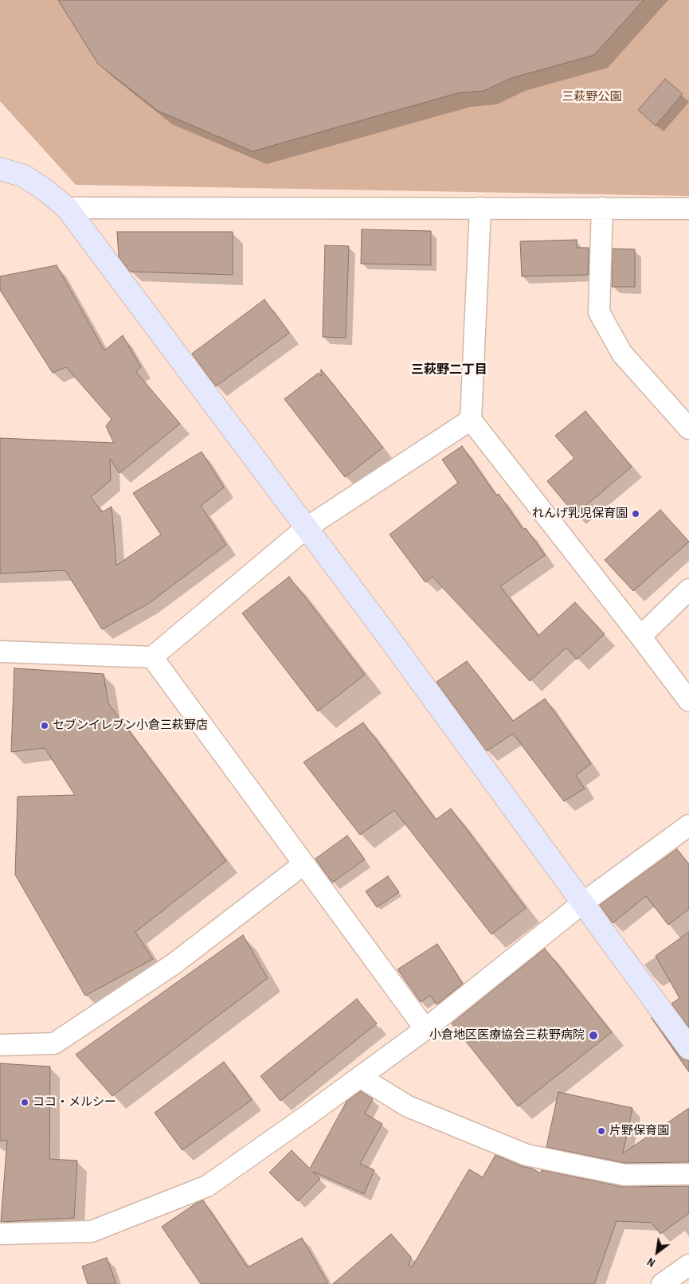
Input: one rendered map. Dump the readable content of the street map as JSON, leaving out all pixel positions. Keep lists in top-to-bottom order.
{
  "districts": ["三萩野二丁目"],
  "parks": ["三萩野公園"],
  "places": [
    "れんげ乳児保育園",
    "セブンイレブン小倉三萩野店",
    "小倉地区医療協会三萩野病院",
    "ココ・メルシー",
    "片野保育園"
  ],
  "north": "bottom left"
}
